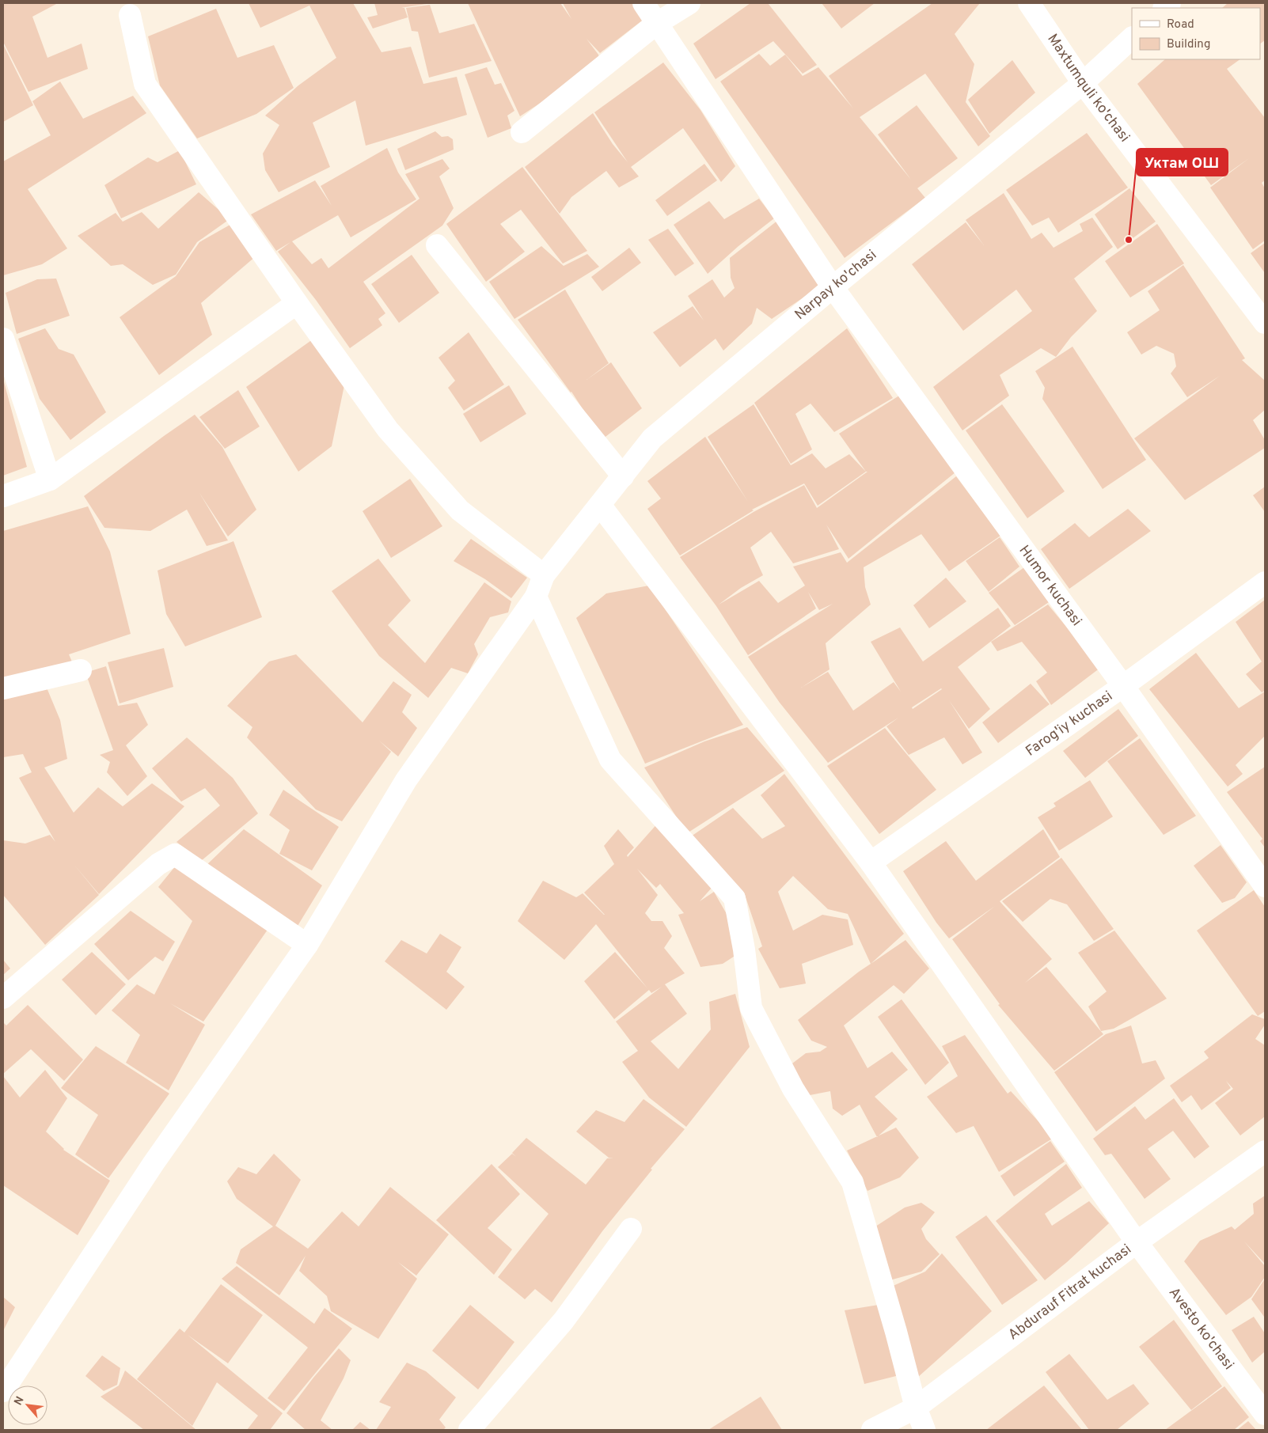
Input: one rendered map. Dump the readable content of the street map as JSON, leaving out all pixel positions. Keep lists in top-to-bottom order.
{
  "streets": {
    "street": [
      "Maxtumquli ko'chasi",
      "Narpay ko'chasi",
      "Humor kuchasi",
      "Farog'iy kuchasi",
      "Abdurauf Fitrat kuchasi",
      "Avesto ko'chasi"
    ]
  },
  "crossings": [
    ["Maxtumquli ko'chasi", "Narpay ko'chasi"],
    ["Narpay ko'chasi", "Humor kuchasi"],
    ["Narpay ko'chasi", "Avesto ko'chasi"],
    ["Humor kuchasi", "Farog'iy kuchasi"],
    ["Farog'iy kuchasi", "Avesto ko'chasi"],
    ["Abdurauf Fitrat kuchasi", "Avesto ko'chasi"]
  ],
  "places": ["Уктам ОШ"],
  "legend": ["Road", "Building"],
  "north": "top left"
}
